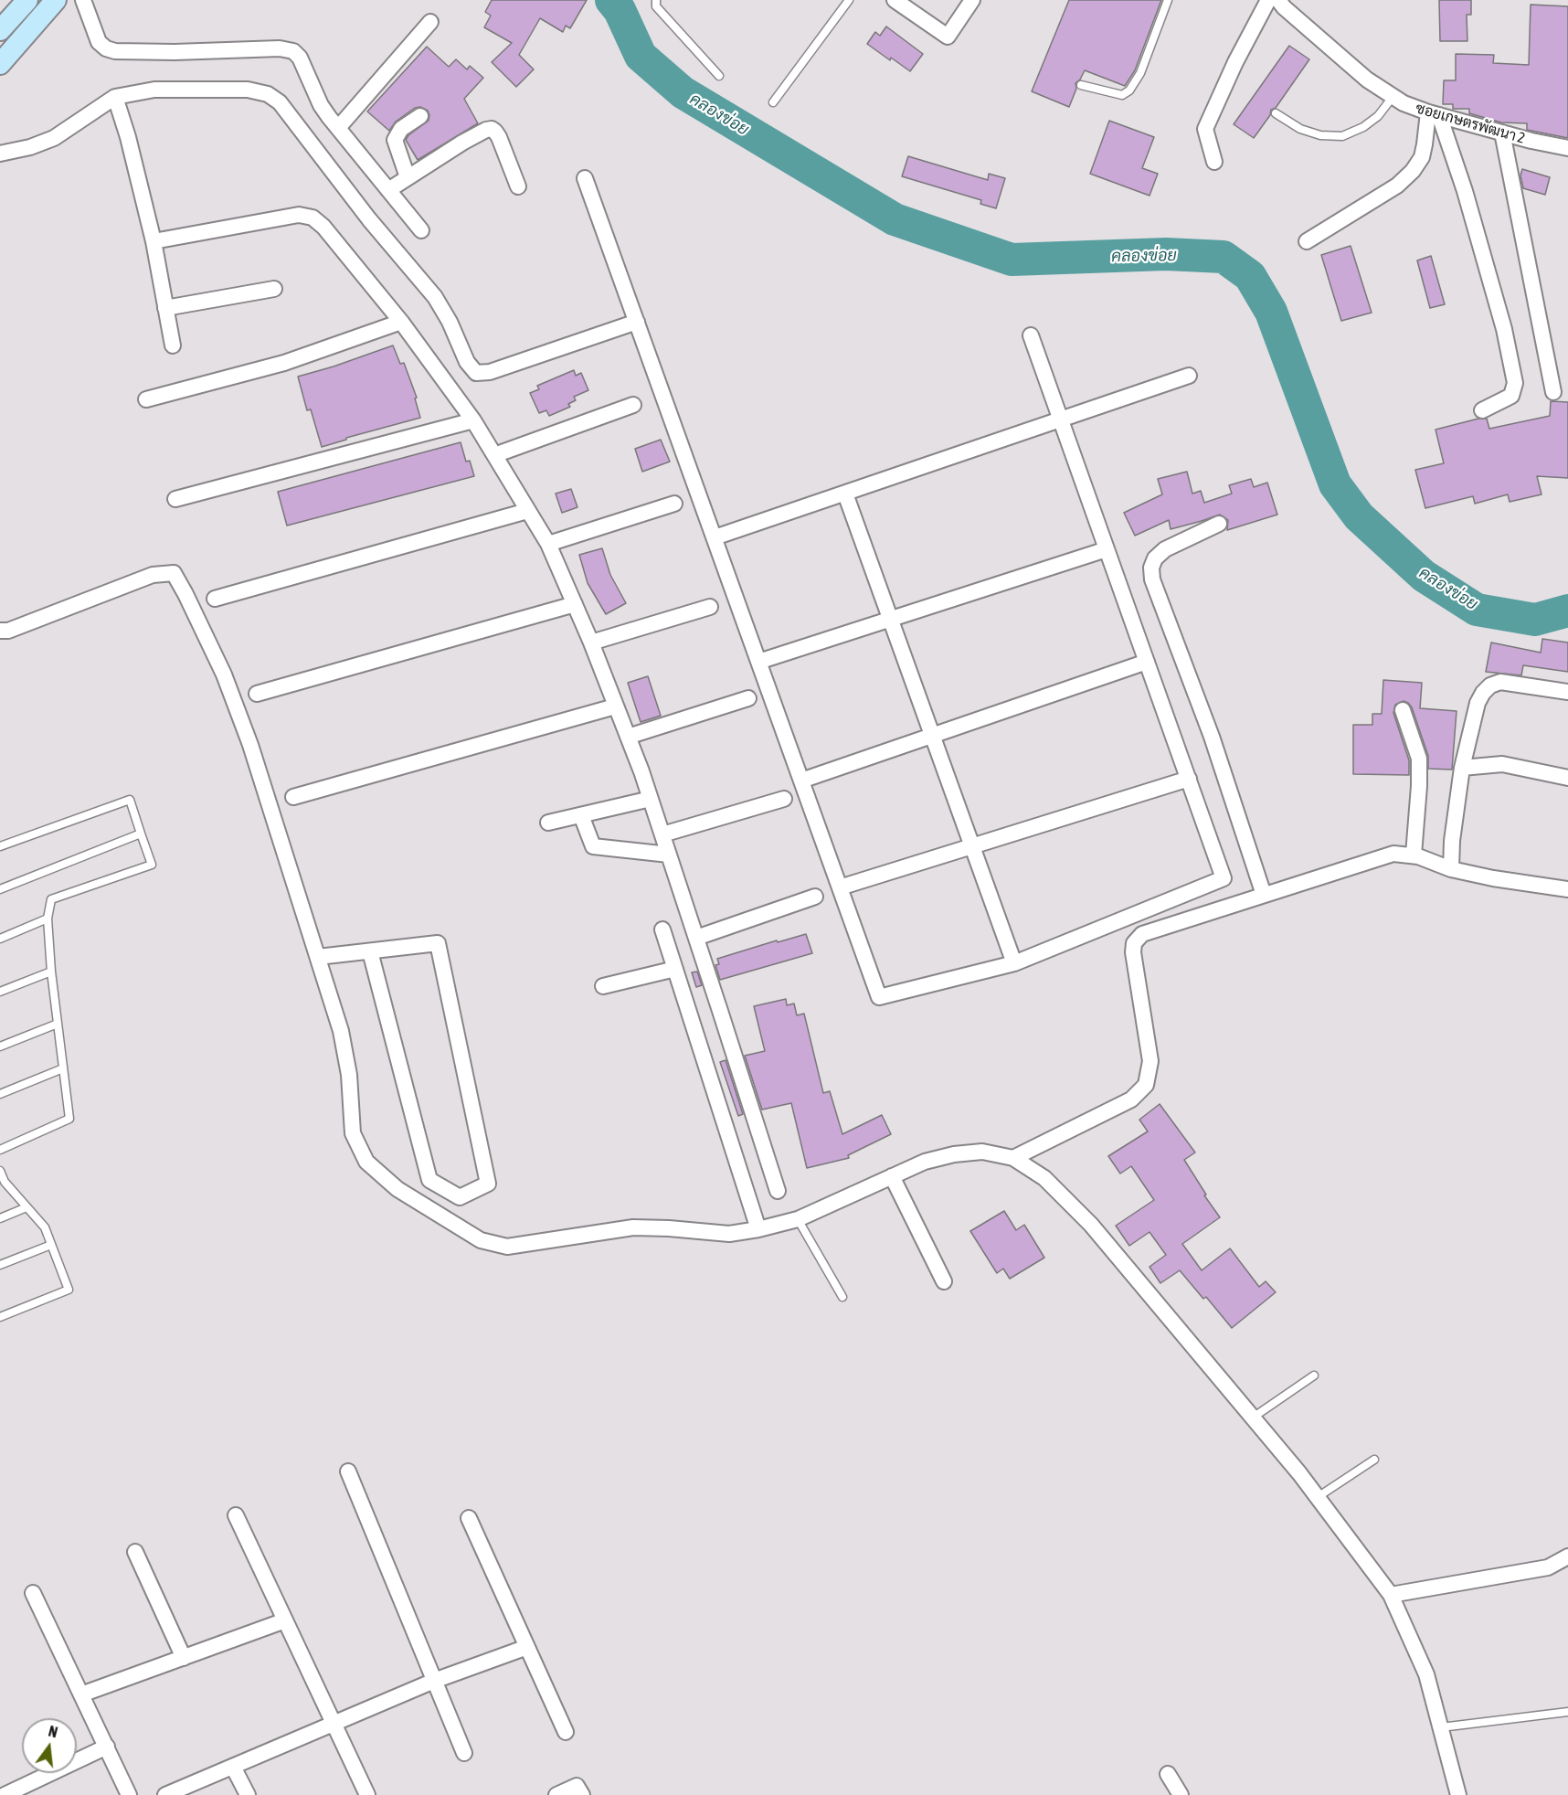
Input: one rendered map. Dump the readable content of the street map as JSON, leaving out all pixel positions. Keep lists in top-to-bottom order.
{
  "streets": {
    "street": ["ซอยเกษตรพัฒนา 2"]
  },
  "water": ["คลองข่อย"],
  "north": "top"
}
